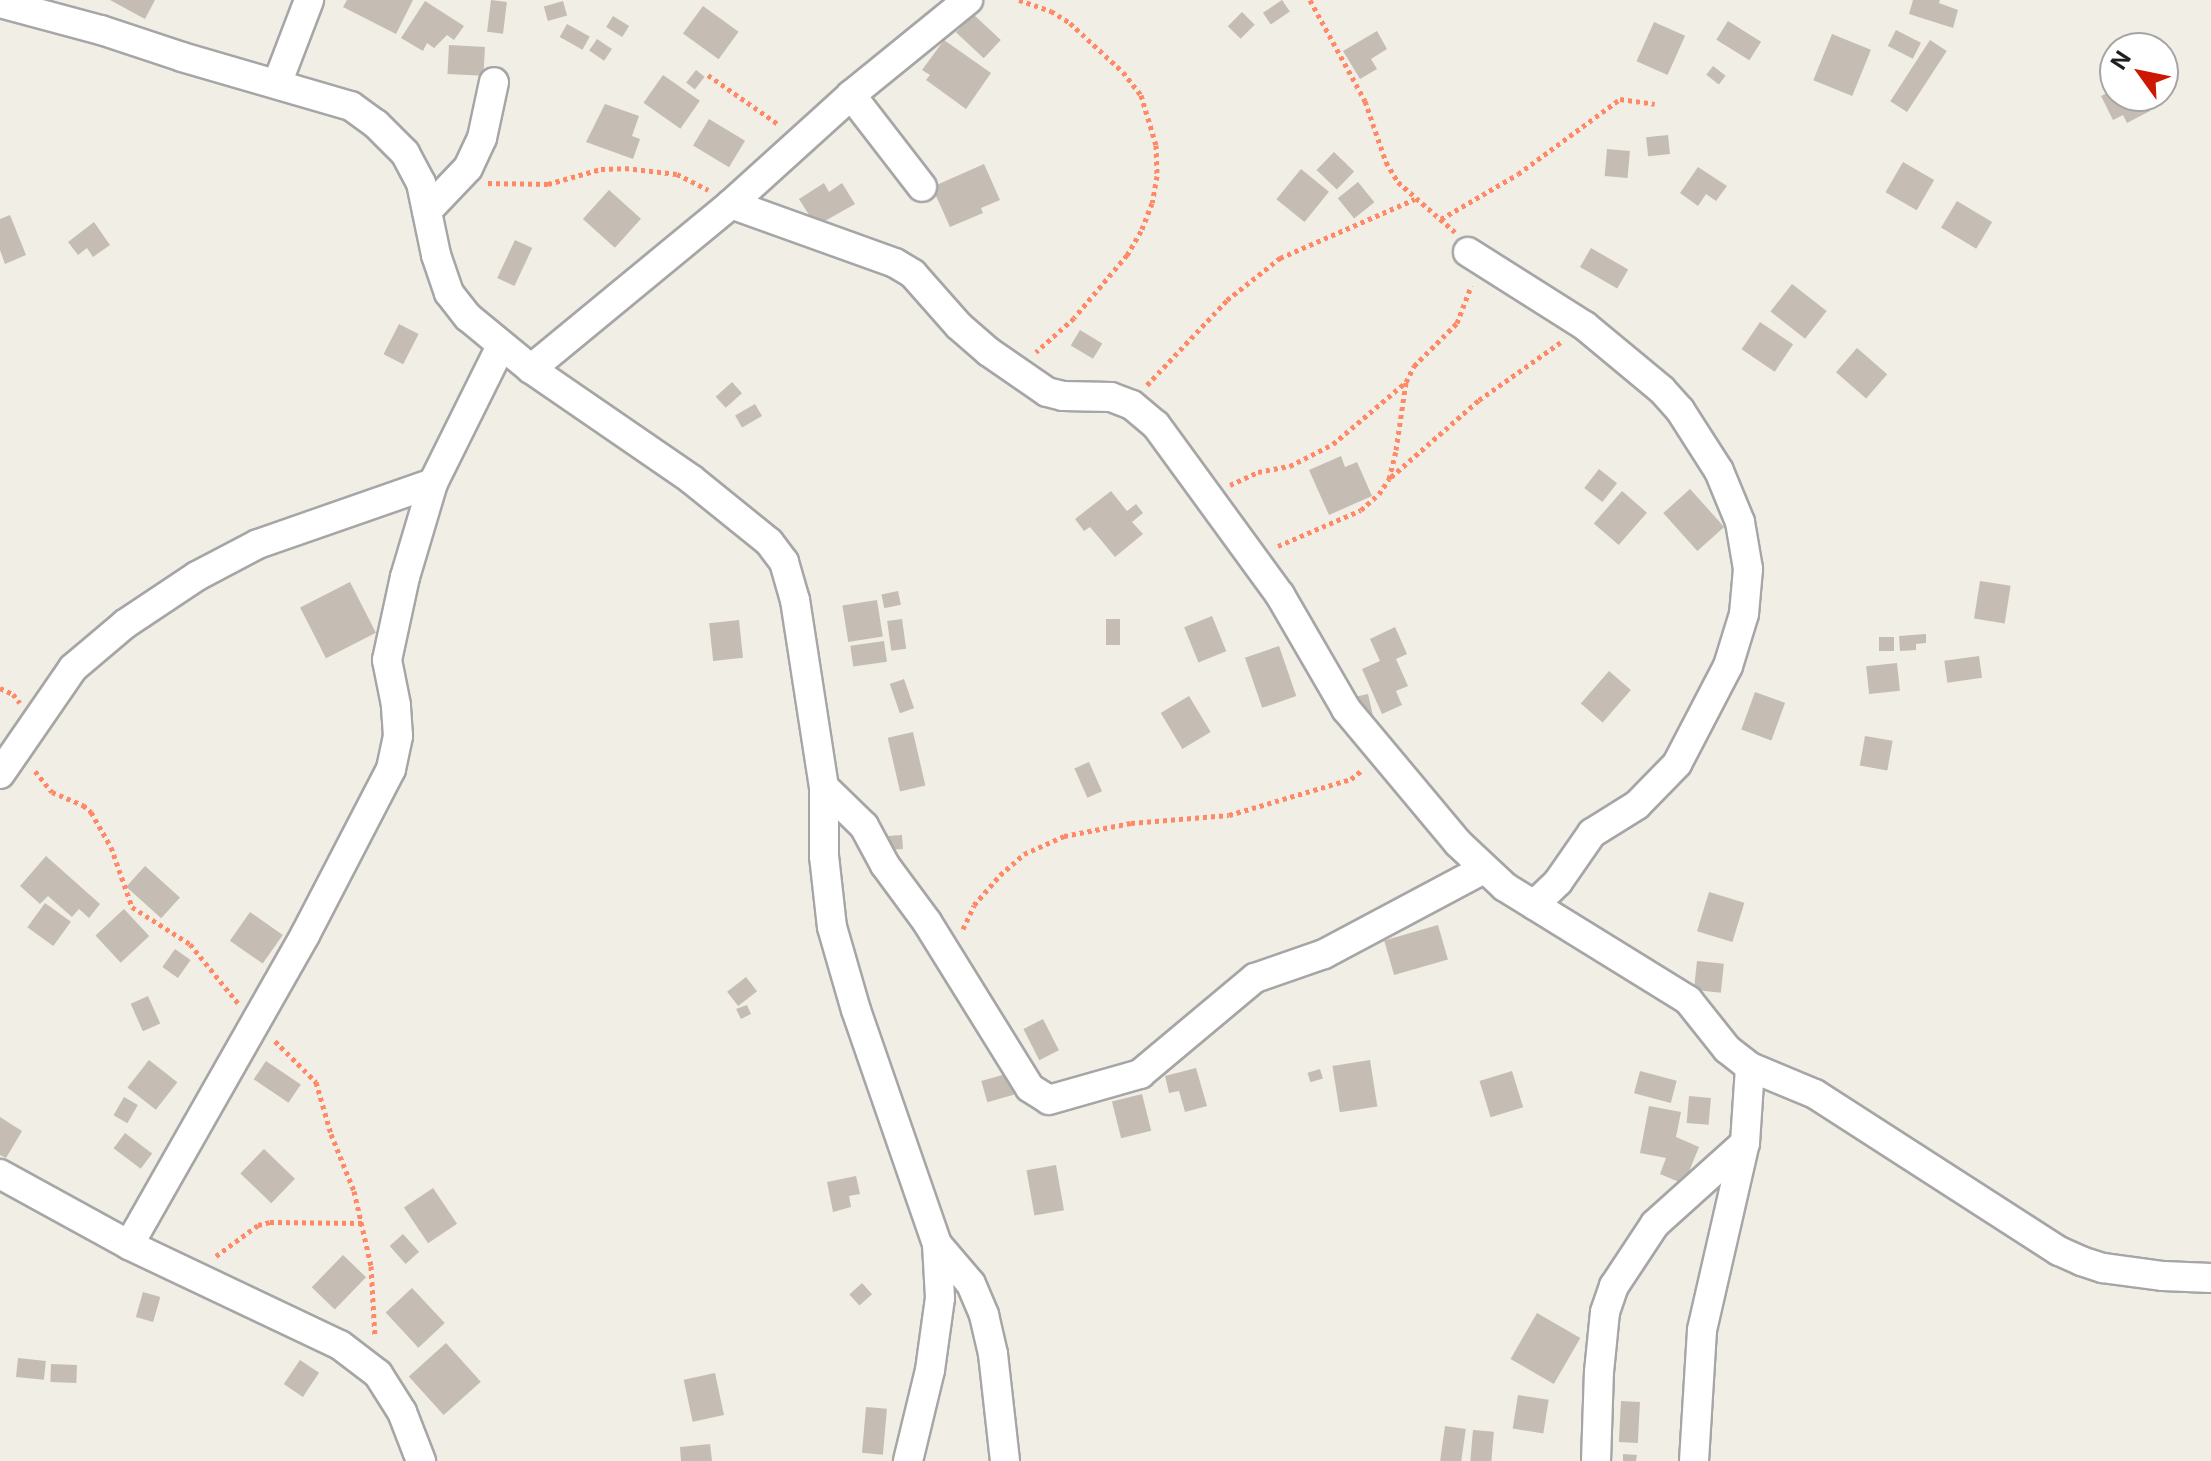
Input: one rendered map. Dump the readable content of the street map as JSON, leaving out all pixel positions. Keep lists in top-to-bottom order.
{
  "north": "top left"
}
